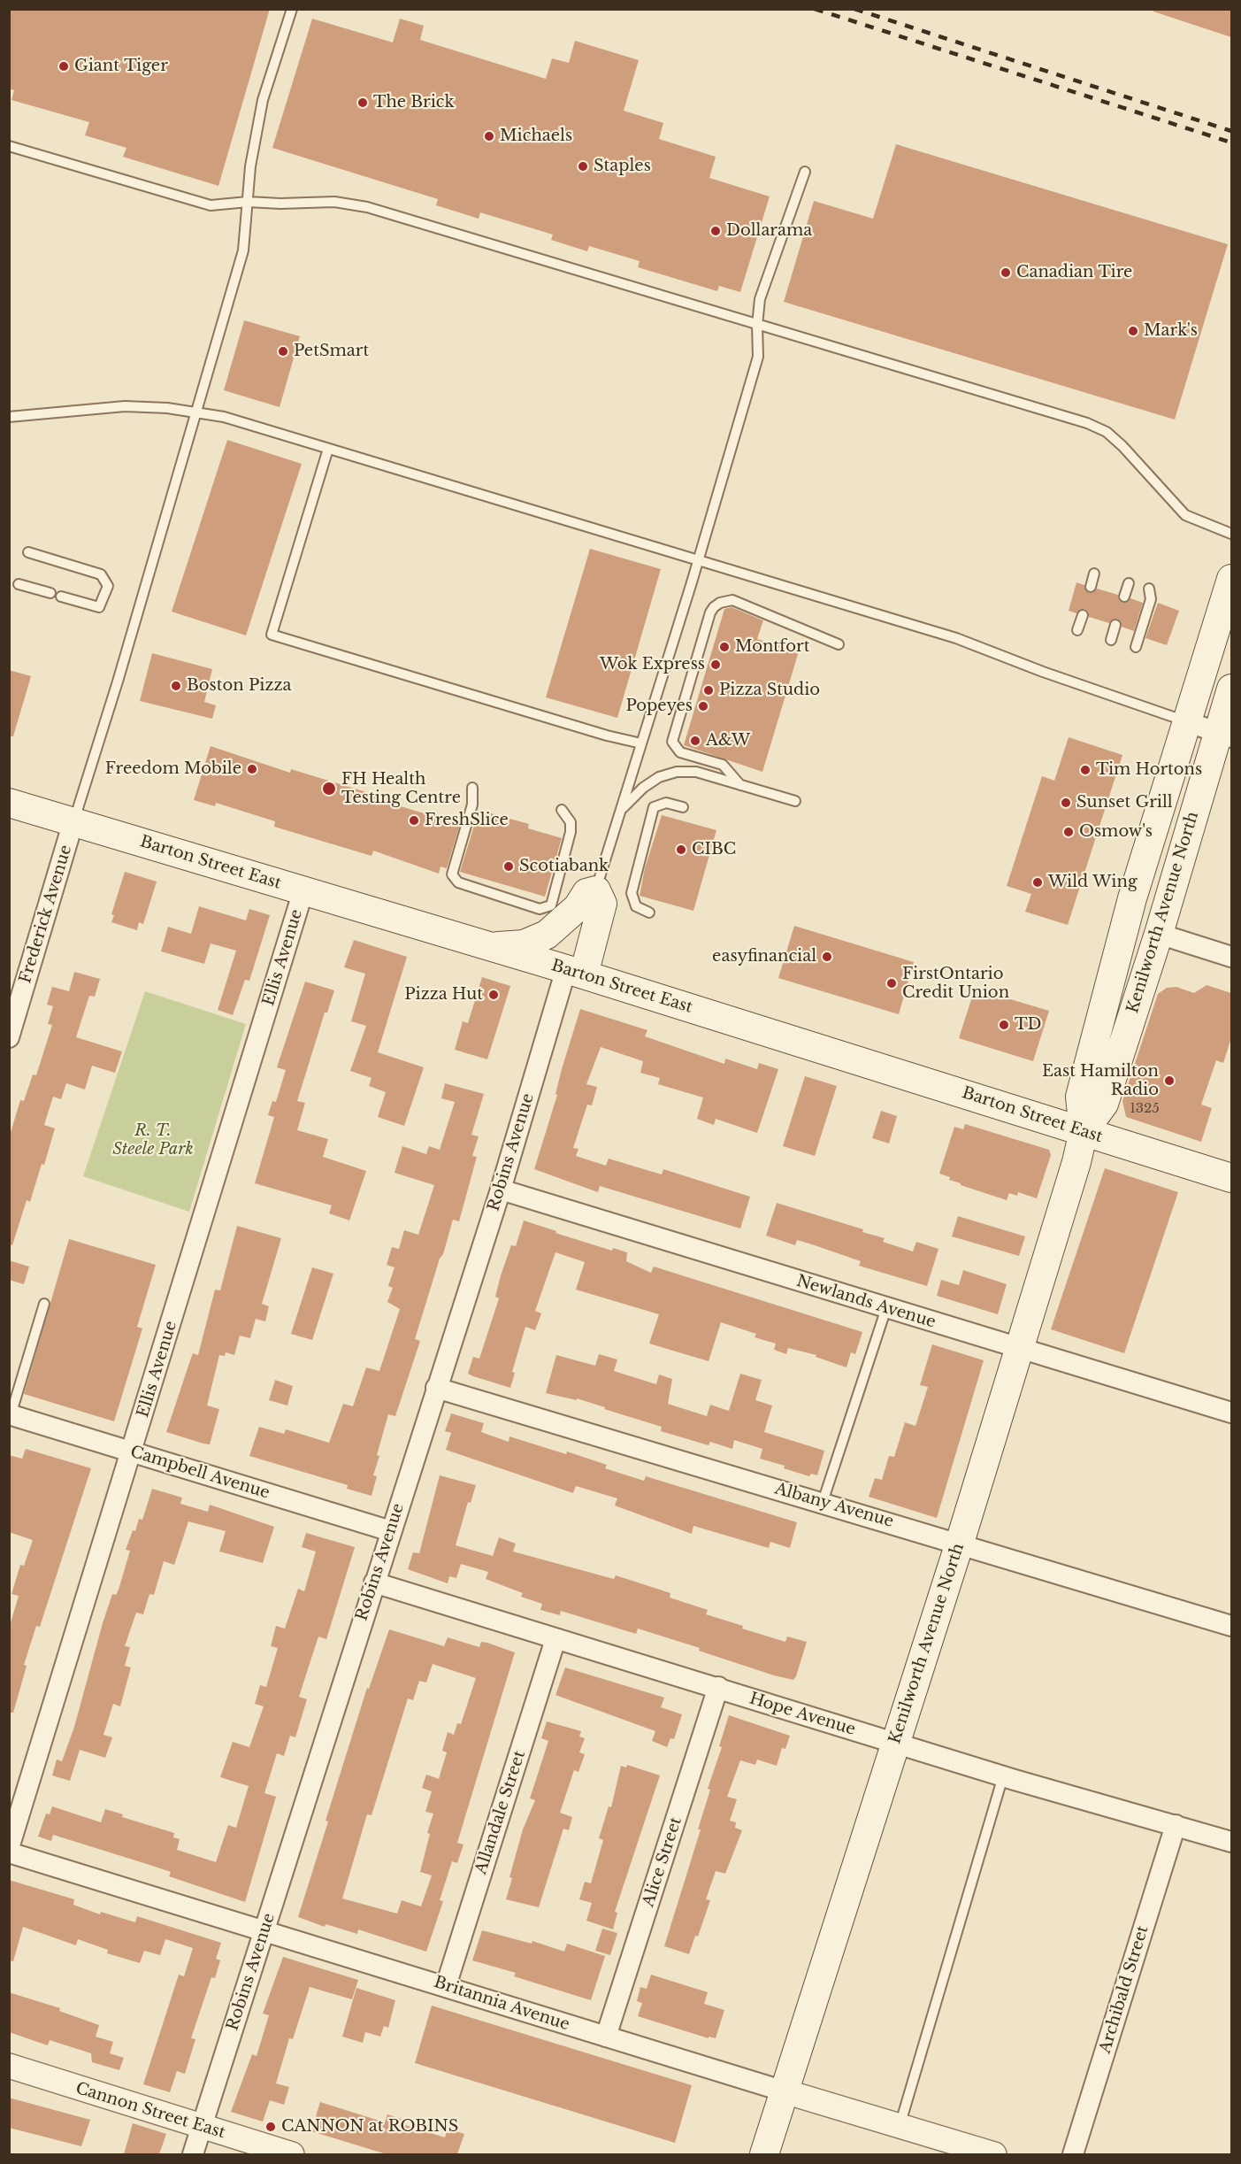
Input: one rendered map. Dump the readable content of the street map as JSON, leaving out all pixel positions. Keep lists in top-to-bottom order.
{
  "streets": {
    "main road": ["Barton Street East", "Kenilworth Avenue North"],
    "street": [
      "Frederick Avenue",
      "Ellis Avenue",
      "Robins Avenue",
      "Newlands Avenue",
      "Campbell Avenue",
      "Albany Avenue",
      "Hope Avenue",
      "Allandale Street",
      "Alice Street",
      "Archibald Street",
      "Britannia Avenue",
      "Cannon Street East"
    ]
  },
  "crossings": [
    ["Barton Street East", "Kenilworth Avenue North"],
    ["Barton Street East", "Frederick Avenue"],
    ["Barton Street East", "Ellis Avenue"],
    ["Barton Street East", "Robins Avenue"],
    ["Kenilworth Avenue North", "Newlands Avenue"],
    ["Kenilworth Avenue North", "Albany Avenue"],
    ["Kenilworth Avenue North", "Hope Avenue"],
    ["Kenilworth Avenue North", "Britannia Avenue"],
    ["Ellis Avenue", "Campbell Avenue"],
    ["Robins Avenue", "Newlands Avenue"],
    ["Robins Avenue", "Campbell Avenue"],
    ["Robins Avenue", "Albany Avenue"],
    ["Robins Avenue", "Hope Avenue"],
    ["Robins Avenue", "Britannia Avenue"],
    ["Robins Avenue", "Cannon Street East"],
    ["Hope Avenue", "Allandale Street"],
    ["Hope Avenue", "Alice Street"],
    ["Hope Avenue", "Archibald Street"],
    ["Allandale Street", "Britannia Avenue"],
    ["Alice Street", "Britannia Avenue"]
  ],
  "parks": ["R. T. Steele Park"],
  "places": [
    "Giant Tiger",
    "The Brick",
    "Michaels",
    "Staples",
    "Dollarama",
    "Canadian Tire",
    "Mark's",
    "PetSmart",
    "Montfort",
    "Wok Express",
    "Boston Pizza",
    "Pizza Studio",
    "Popeyes",
    "A&W",
    "Freedom Mobile",
    "Tim Hortons",
    "FH Health Testing Centre",
    "Sunset Grill",
    "FreshSlice",
    "Osmow's",
    "CIBC",
    "Scotiabank",
    "Wild Wing",
    "easyfinancial",
    "FirstOntario Credit Union",
    "Pizza Hut",
    "TD",
    "East Hamilton Radio",
    "CANNON at ROBINS"
  ],
  "house_numbers": ["1325"]
}
